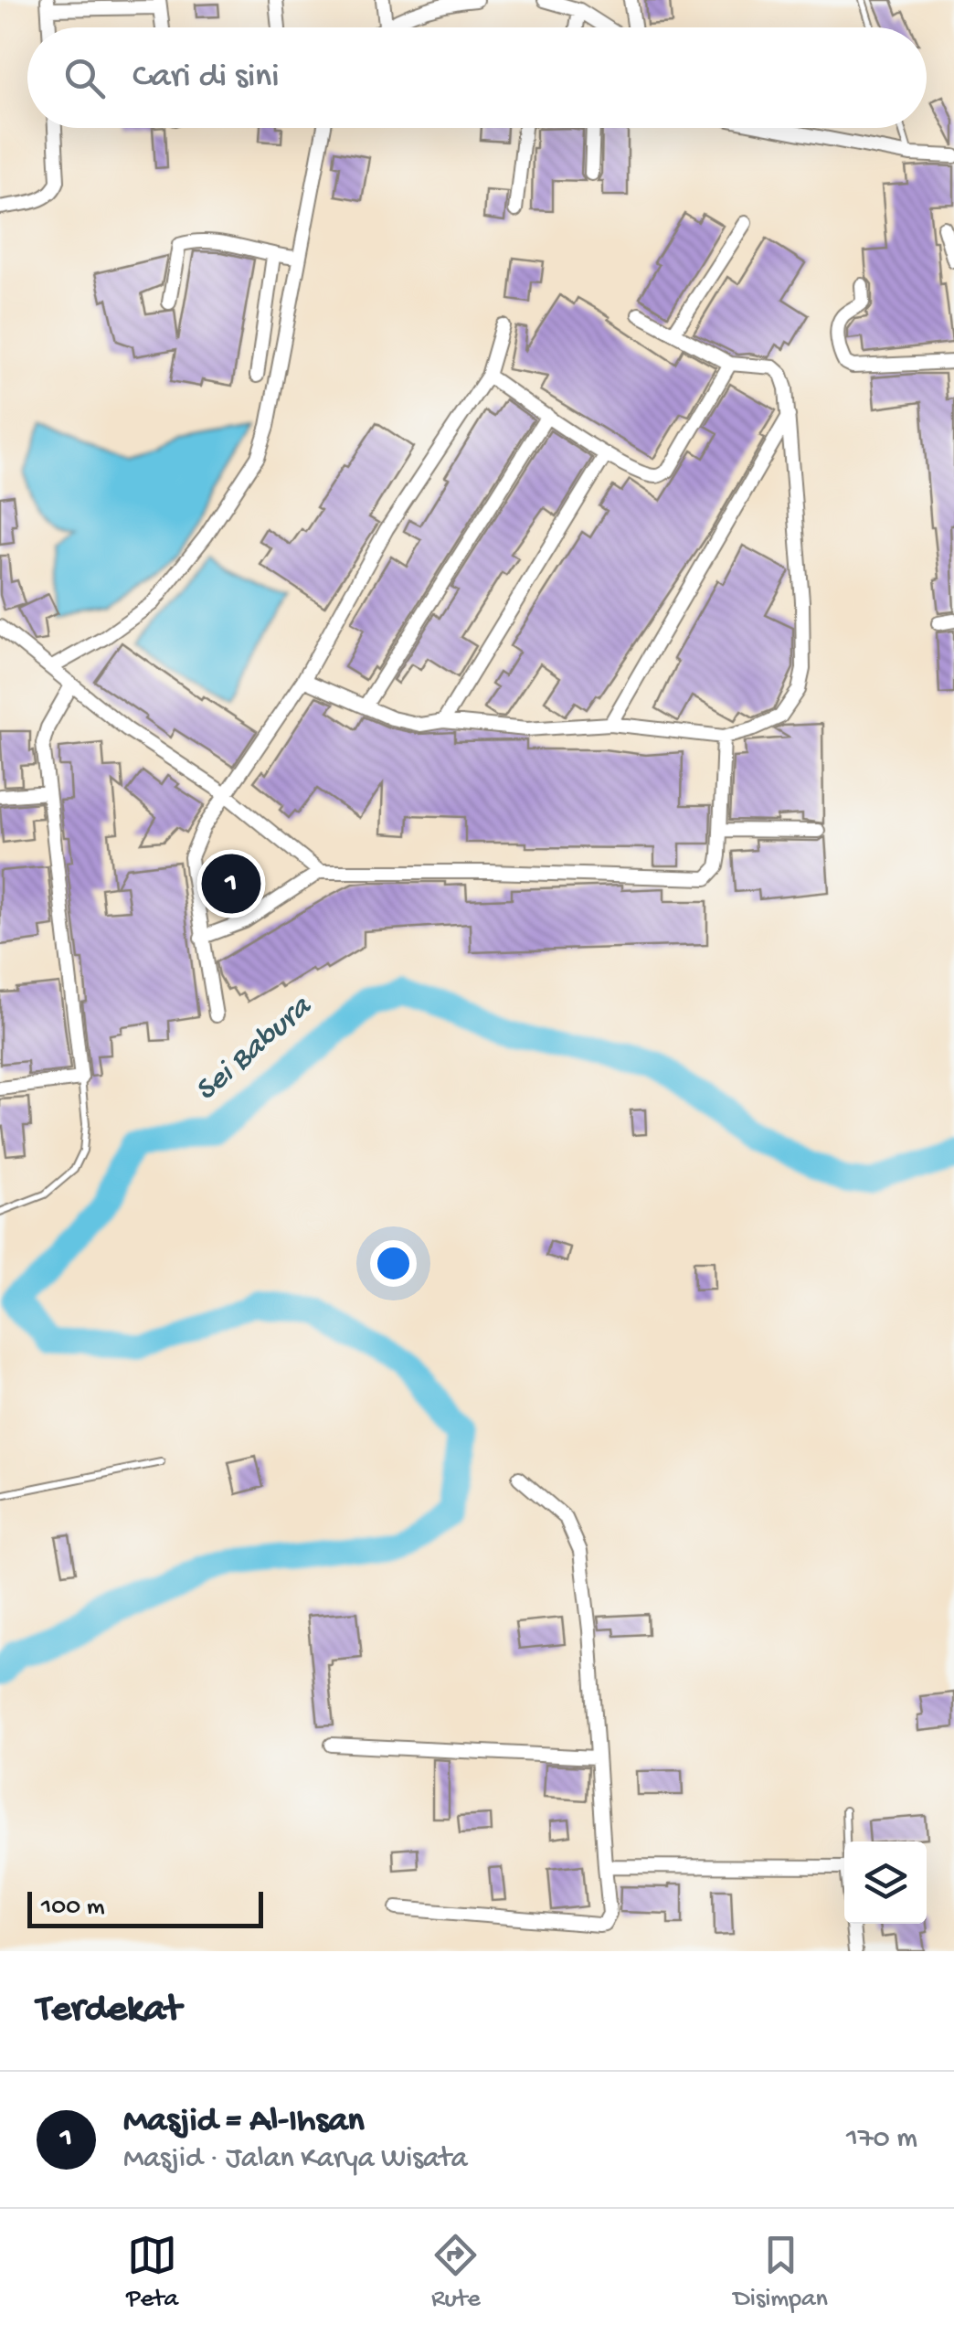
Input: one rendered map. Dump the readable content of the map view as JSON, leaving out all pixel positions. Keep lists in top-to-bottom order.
{
  "water": ["Sei Babura"],
  "scale_bar": "100 m",
  "page": {
    "search": "Cari di sini",
    "pins": "1",
    "scale": "100 m",
    "heading": "Terdekat",
    "list": [
      {
        "mark": "1",
        "name": "Masjid = Al-Ihsan",
        "note": "Masjid · Jalan Karya Wisata",
        "value": "170 m"
      }
    ],
    "nav": ["Peta", "Rute", "Disimpan"]
  }
}
